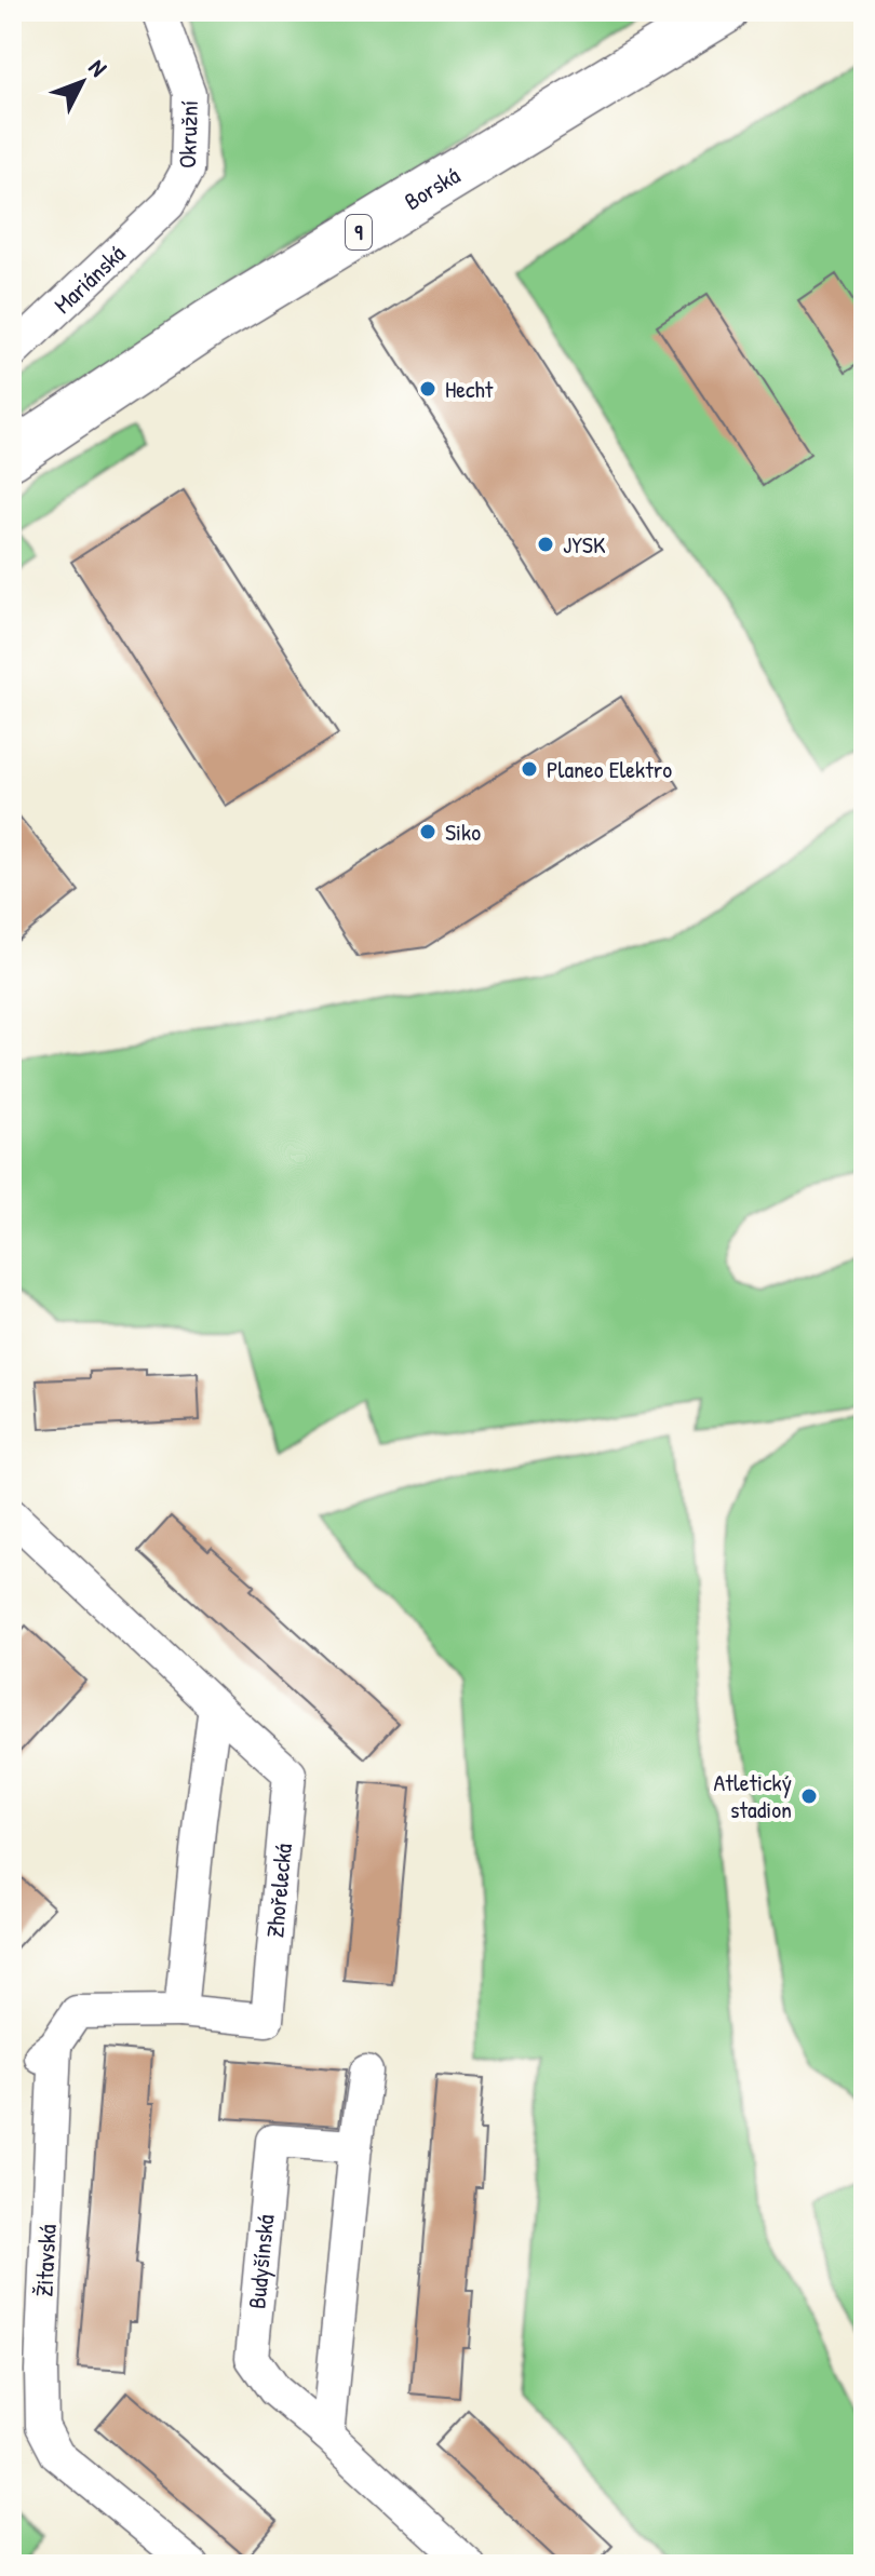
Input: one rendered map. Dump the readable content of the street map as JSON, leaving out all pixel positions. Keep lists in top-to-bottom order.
{
  "streets": {
    "main road": ["Borská", "9"],
    "street": [
      "Okružní",
      "Mariánská",
      "Zhořelecká",
      "Žitavská",
      "Budyšínská"
    ]
  },
  "crossings": [
    ["Okružní", "Mariánská"],
    ["Zhořelecká", "Žitavská"]
  ],
  "places": [
    "Hecht",
    "JYSK",
    "Planeo Elektro",
    "Siko",
    "Atletický stadion"
  ],
  "north": "top right"
}
